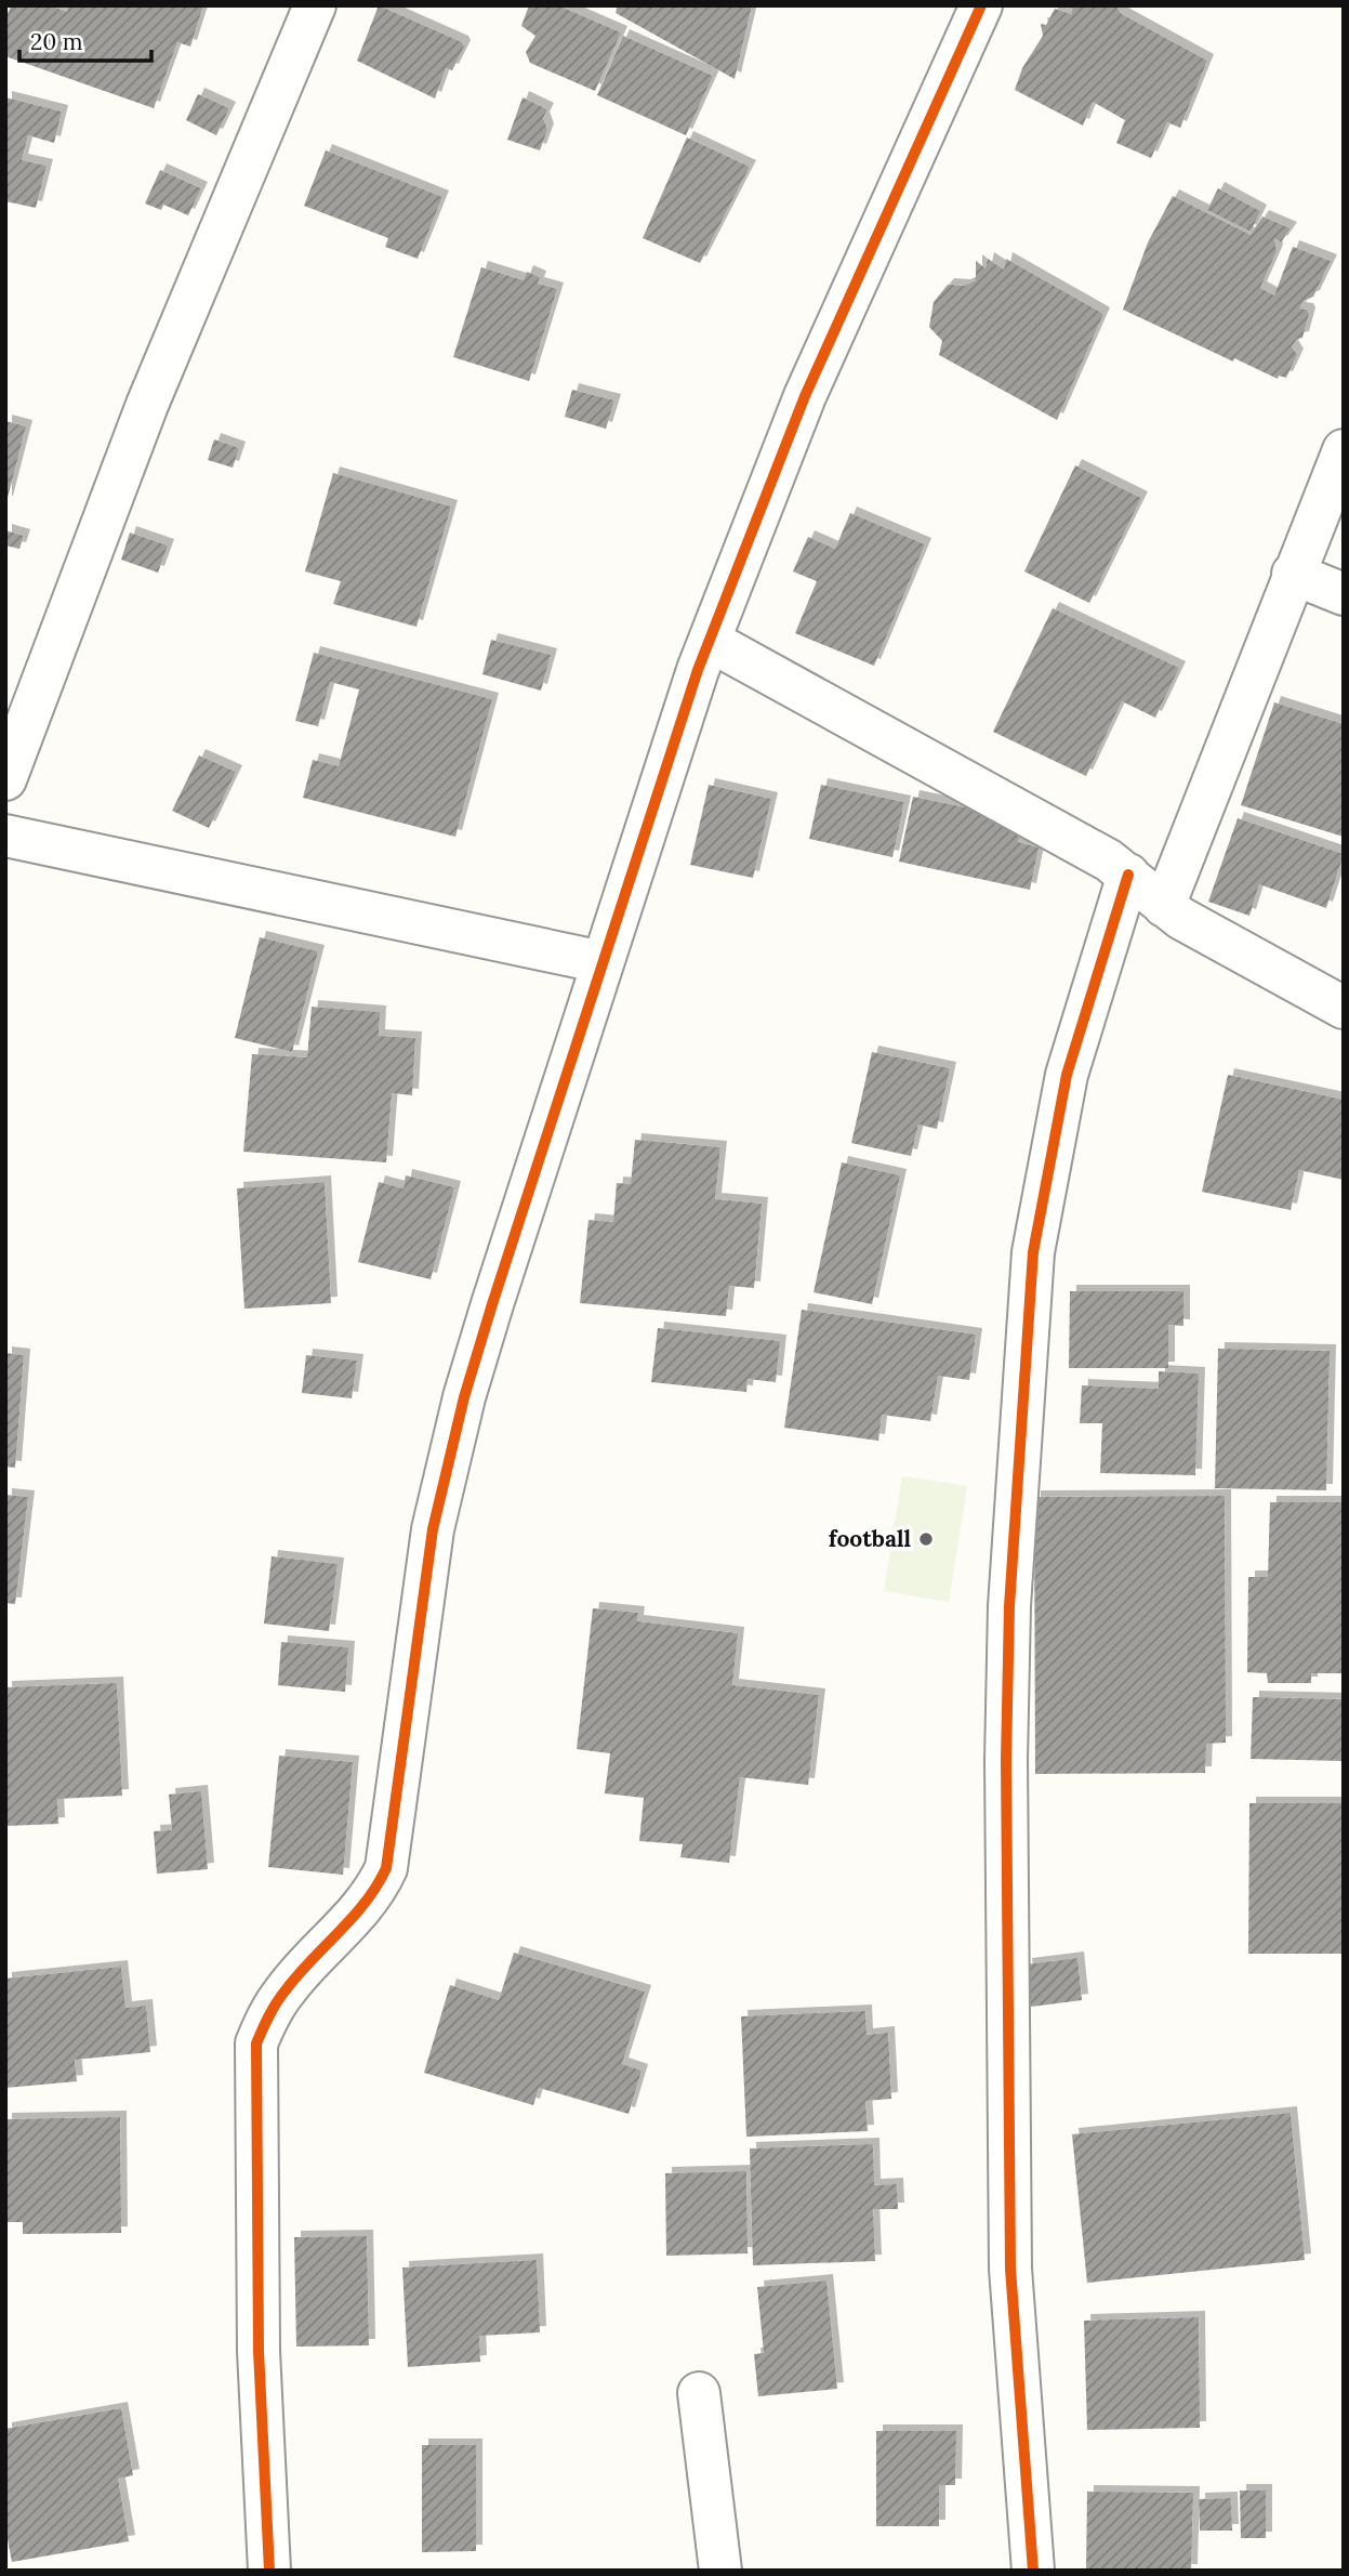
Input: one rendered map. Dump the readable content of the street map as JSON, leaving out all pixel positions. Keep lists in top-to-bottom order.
{
  "places": ["football"],
  "scale_bar": "20 m"
}
